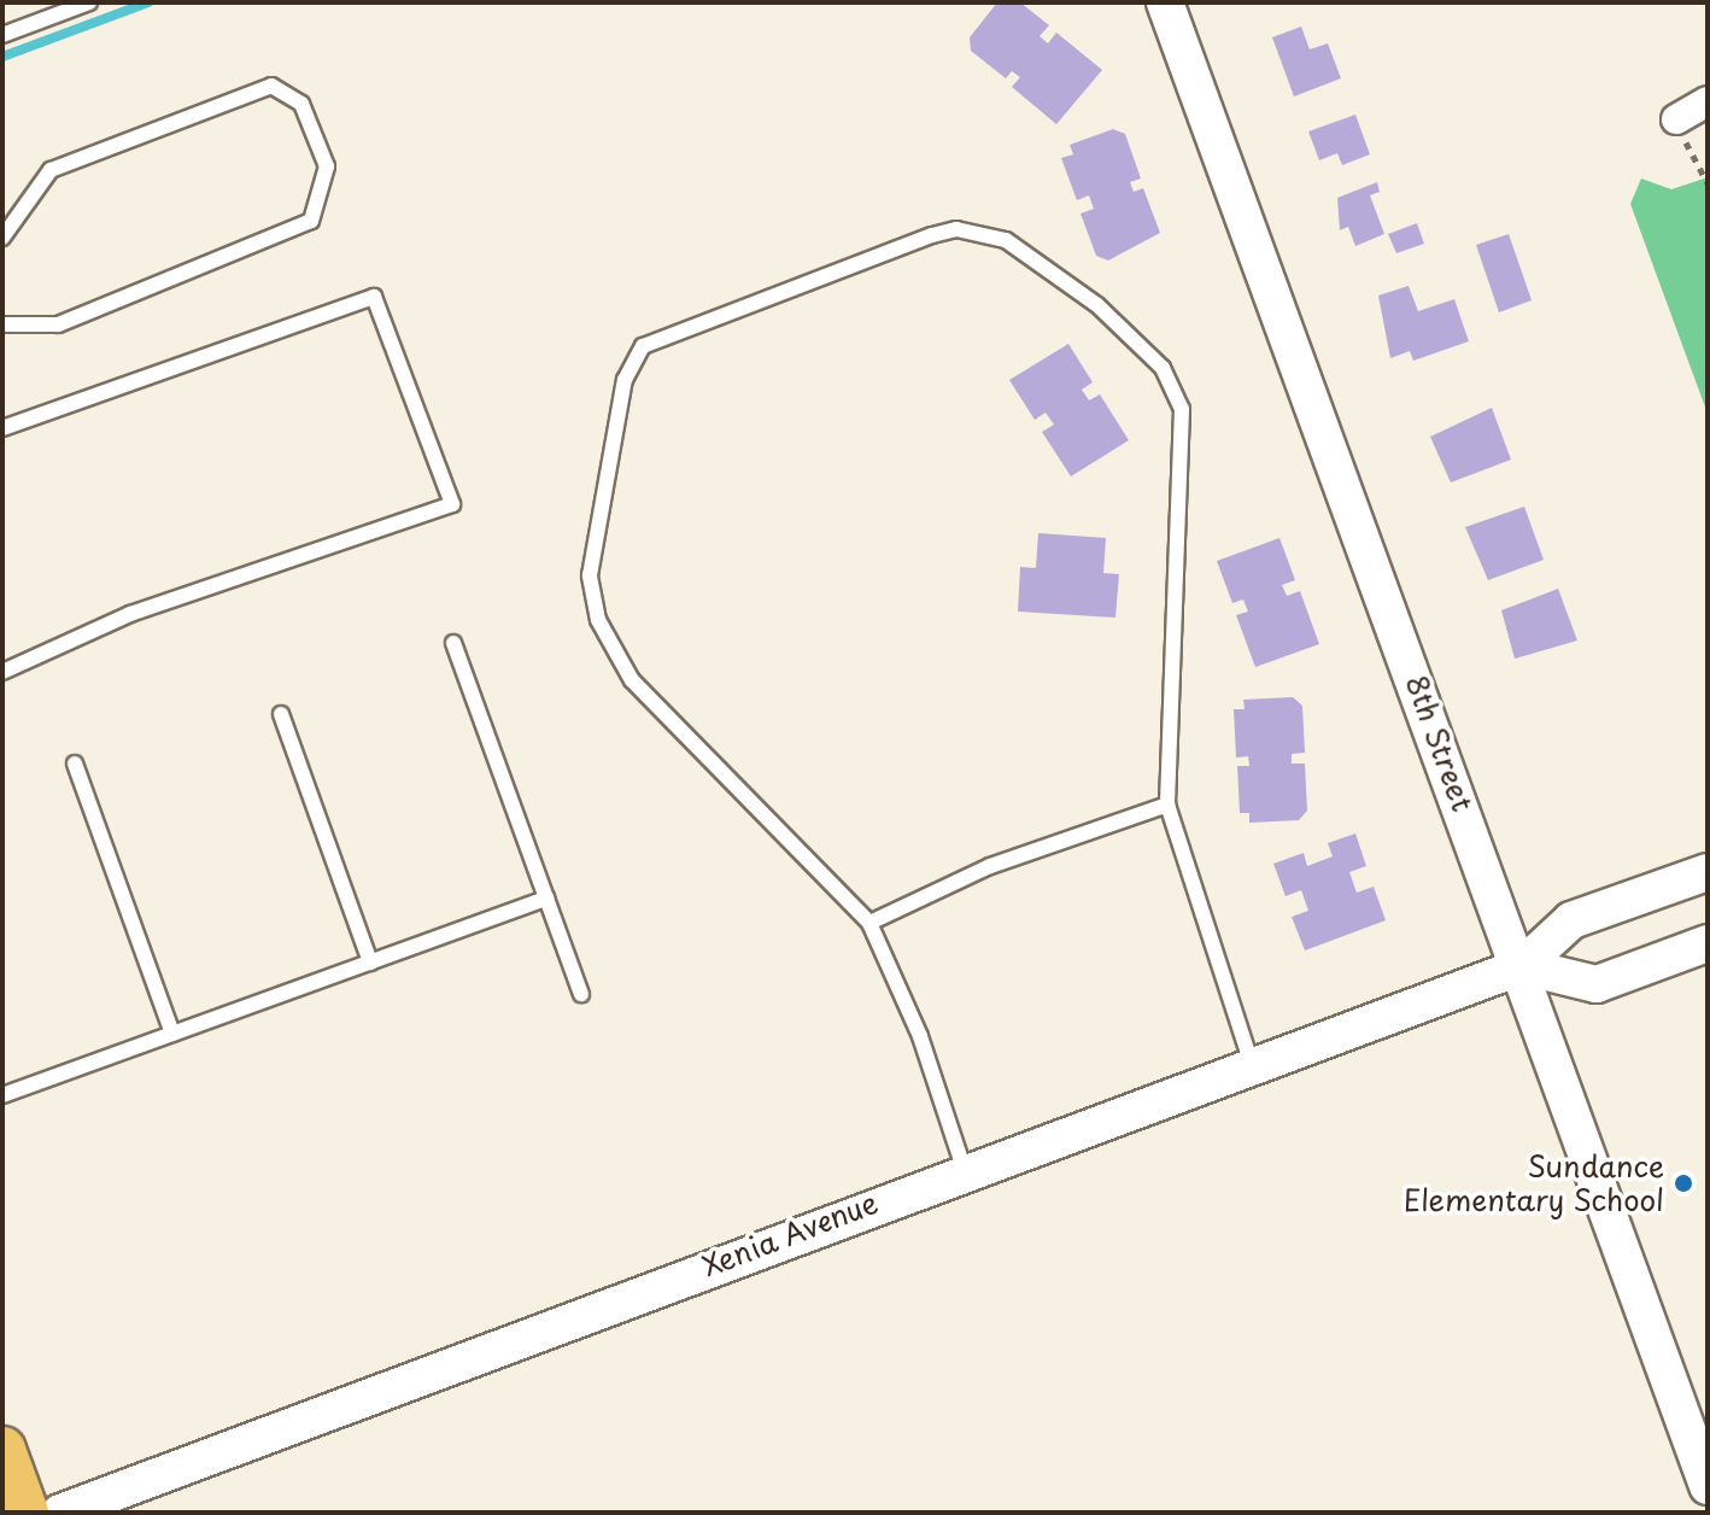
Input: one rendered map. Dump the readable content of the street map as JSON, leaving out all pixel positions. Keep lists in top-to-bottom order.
{
  "streets": {
    "street": ["8th Street", "Xenia Avenue"]
  },
  "crossings": [
    ["8th Street", "Xenia Avenue"]
  ],
  "places": ["Sundance Elementary School"]
}
